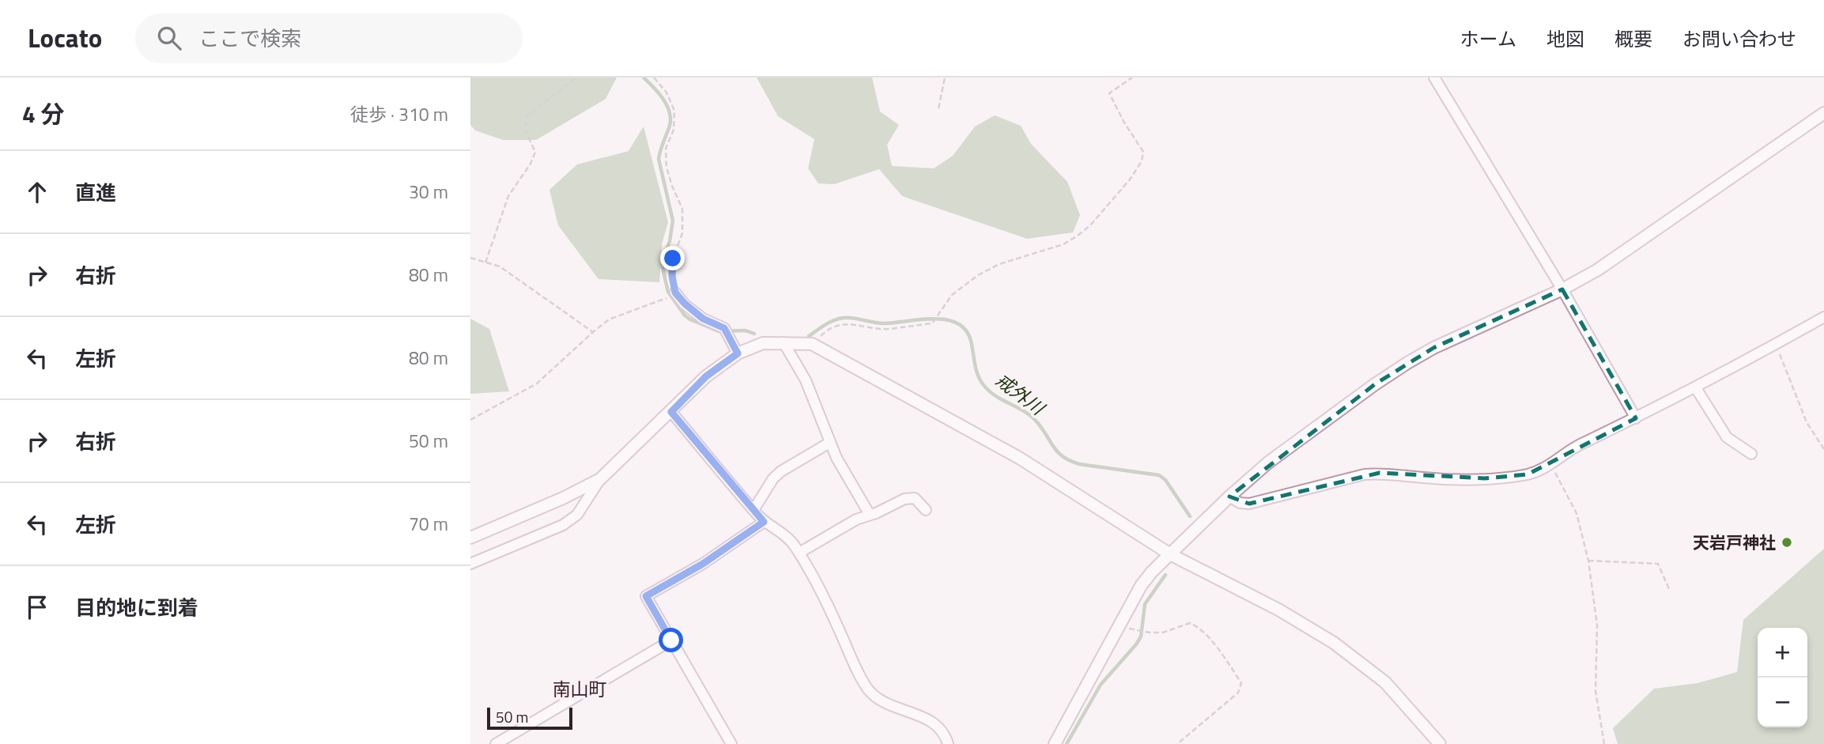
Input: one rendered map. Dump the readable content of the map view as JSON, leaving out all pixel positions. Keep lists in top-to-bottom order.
{
  "districts": ["南山町"],
  "water": ["戒外川"],
  "places": ["天岩戸神社"],
  "scale_bar": "50 m",
  "page": {
    "header": "Locato",
    "search": "ここで検索",
    "nav": [
      "ホーム",
      "地図",
      "概要",
      "お問い合わせ"
    ],
    "heading": ["4 分", "徒歩 · 310 m"],
    "list": [
      ["直進", "30 m"],
      ["右折", "80 m"],
      ["左折", "80 m"],
      ["右折", "50 m"],
      ["左折", "70 m"],
      "目的地に到着"
    ],
    "map_buttons": ["+", "−"],
    "scale": "50 m"
  }
}
